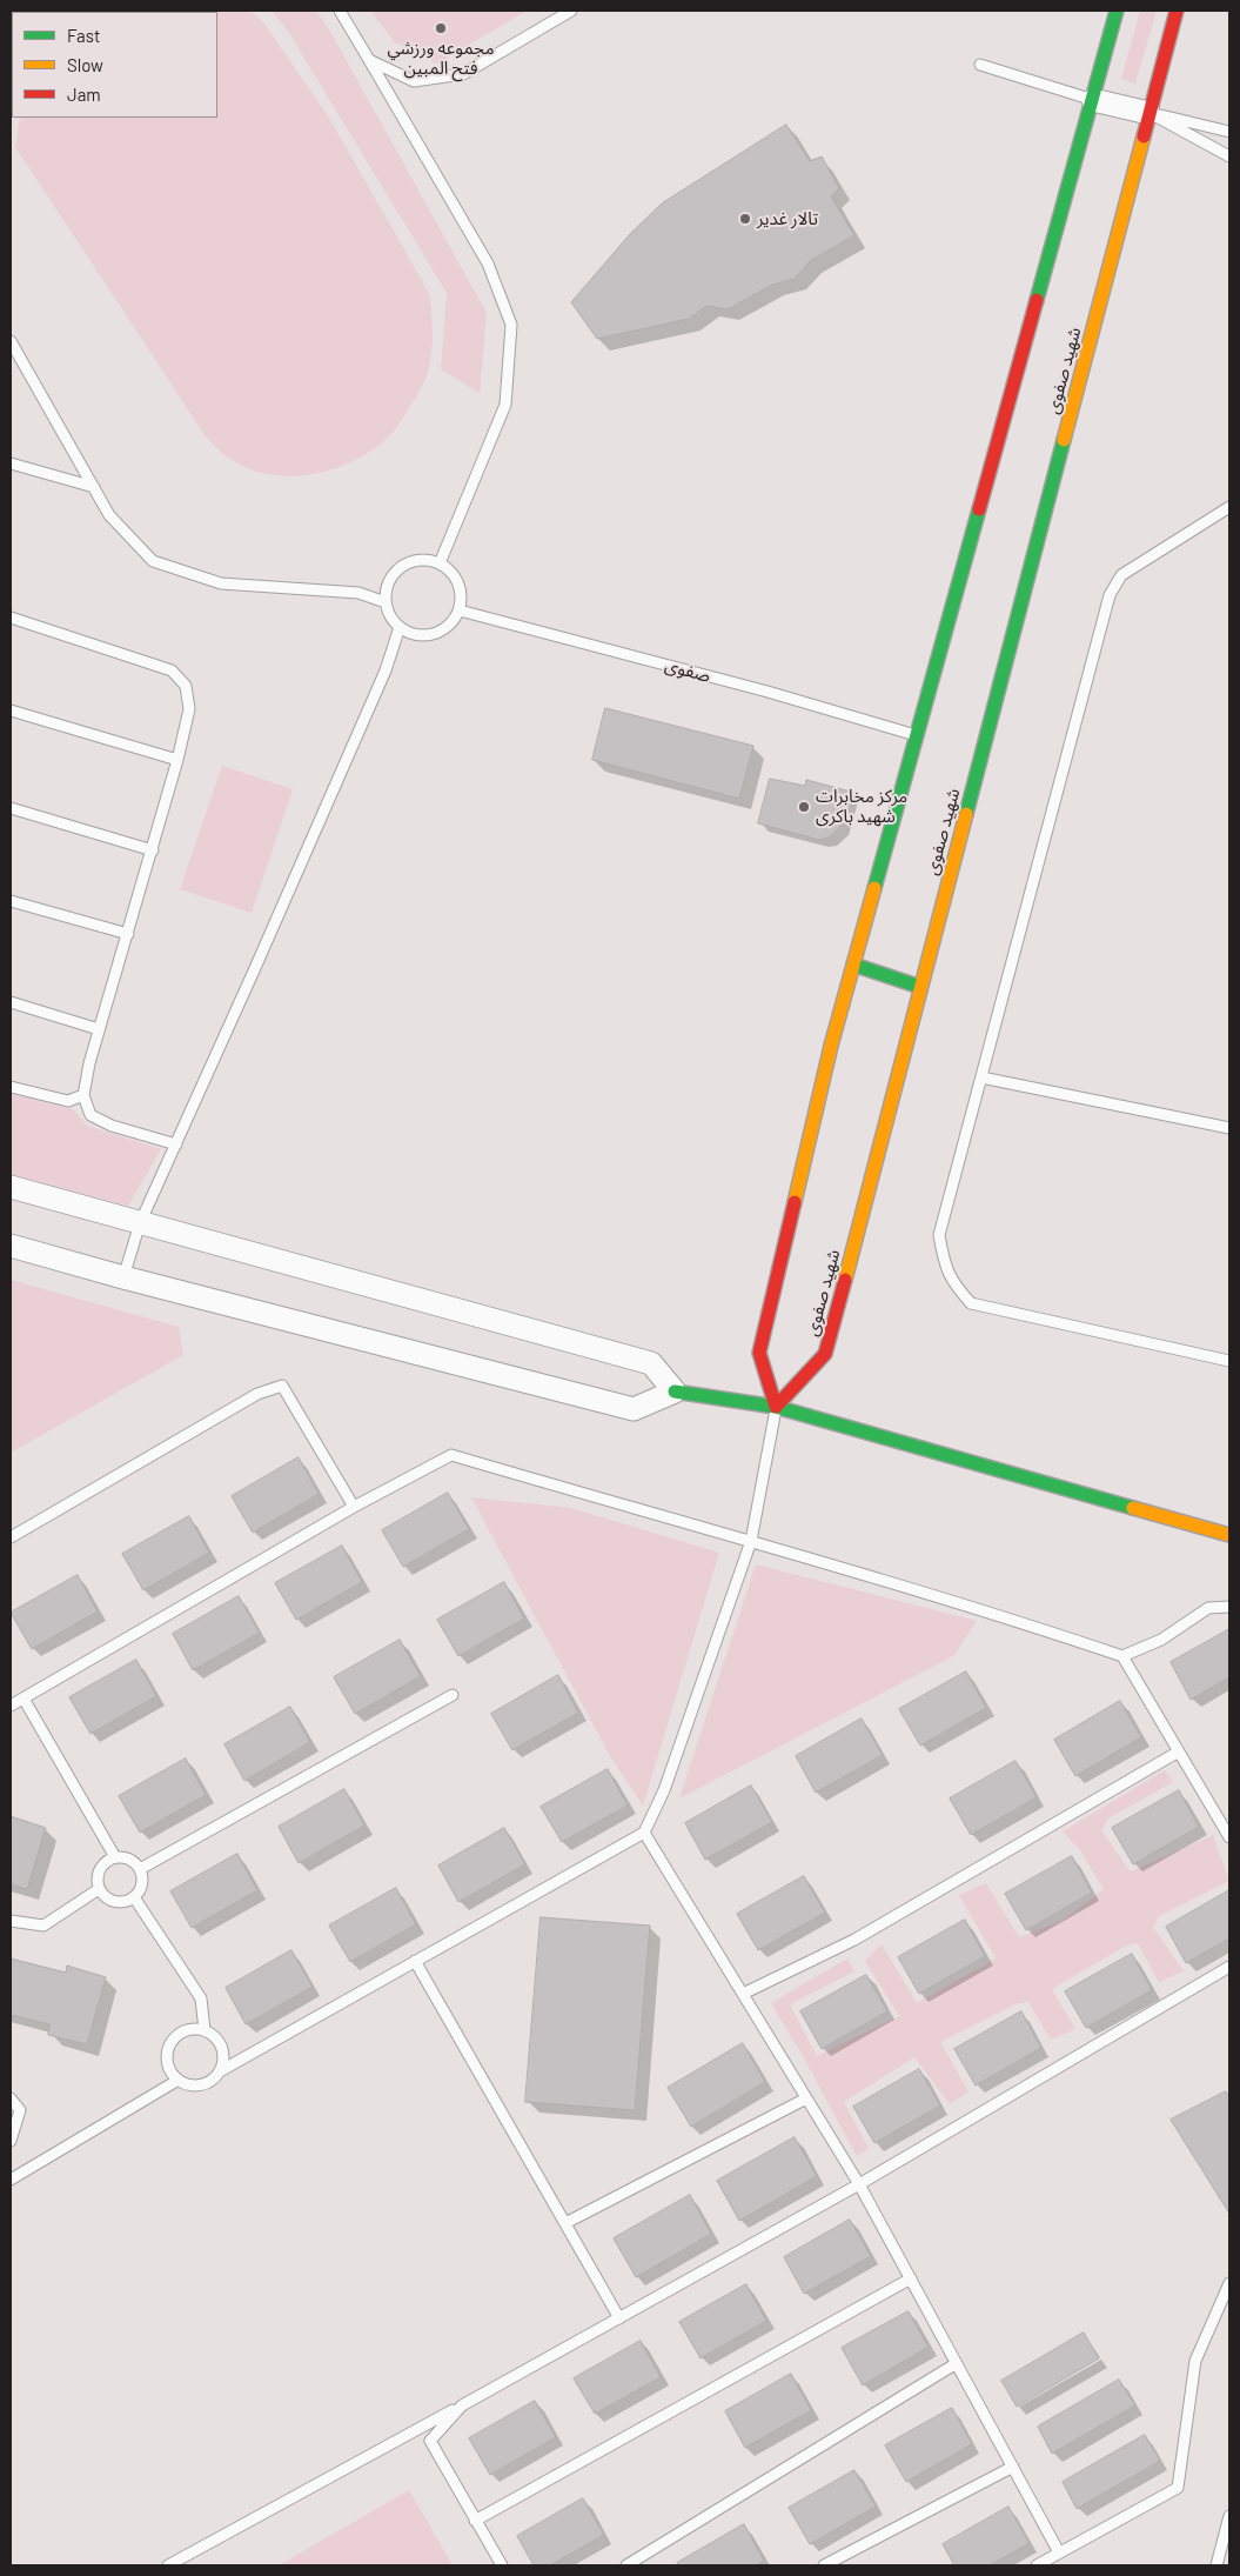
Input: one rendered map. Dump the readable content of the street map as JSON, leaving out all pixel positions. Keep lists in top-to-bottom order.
{
  "streets": {
    "street": ["شهید صفوی"],
    "lane": ["صفوی"]
  },
  "places": ["مجموعه ورزشي فتح المبين", "تالار غدیر", "مرکز مخابرات شهید باکری"],
  "legend": ["Fast", "Slow", "Jam"]
}
